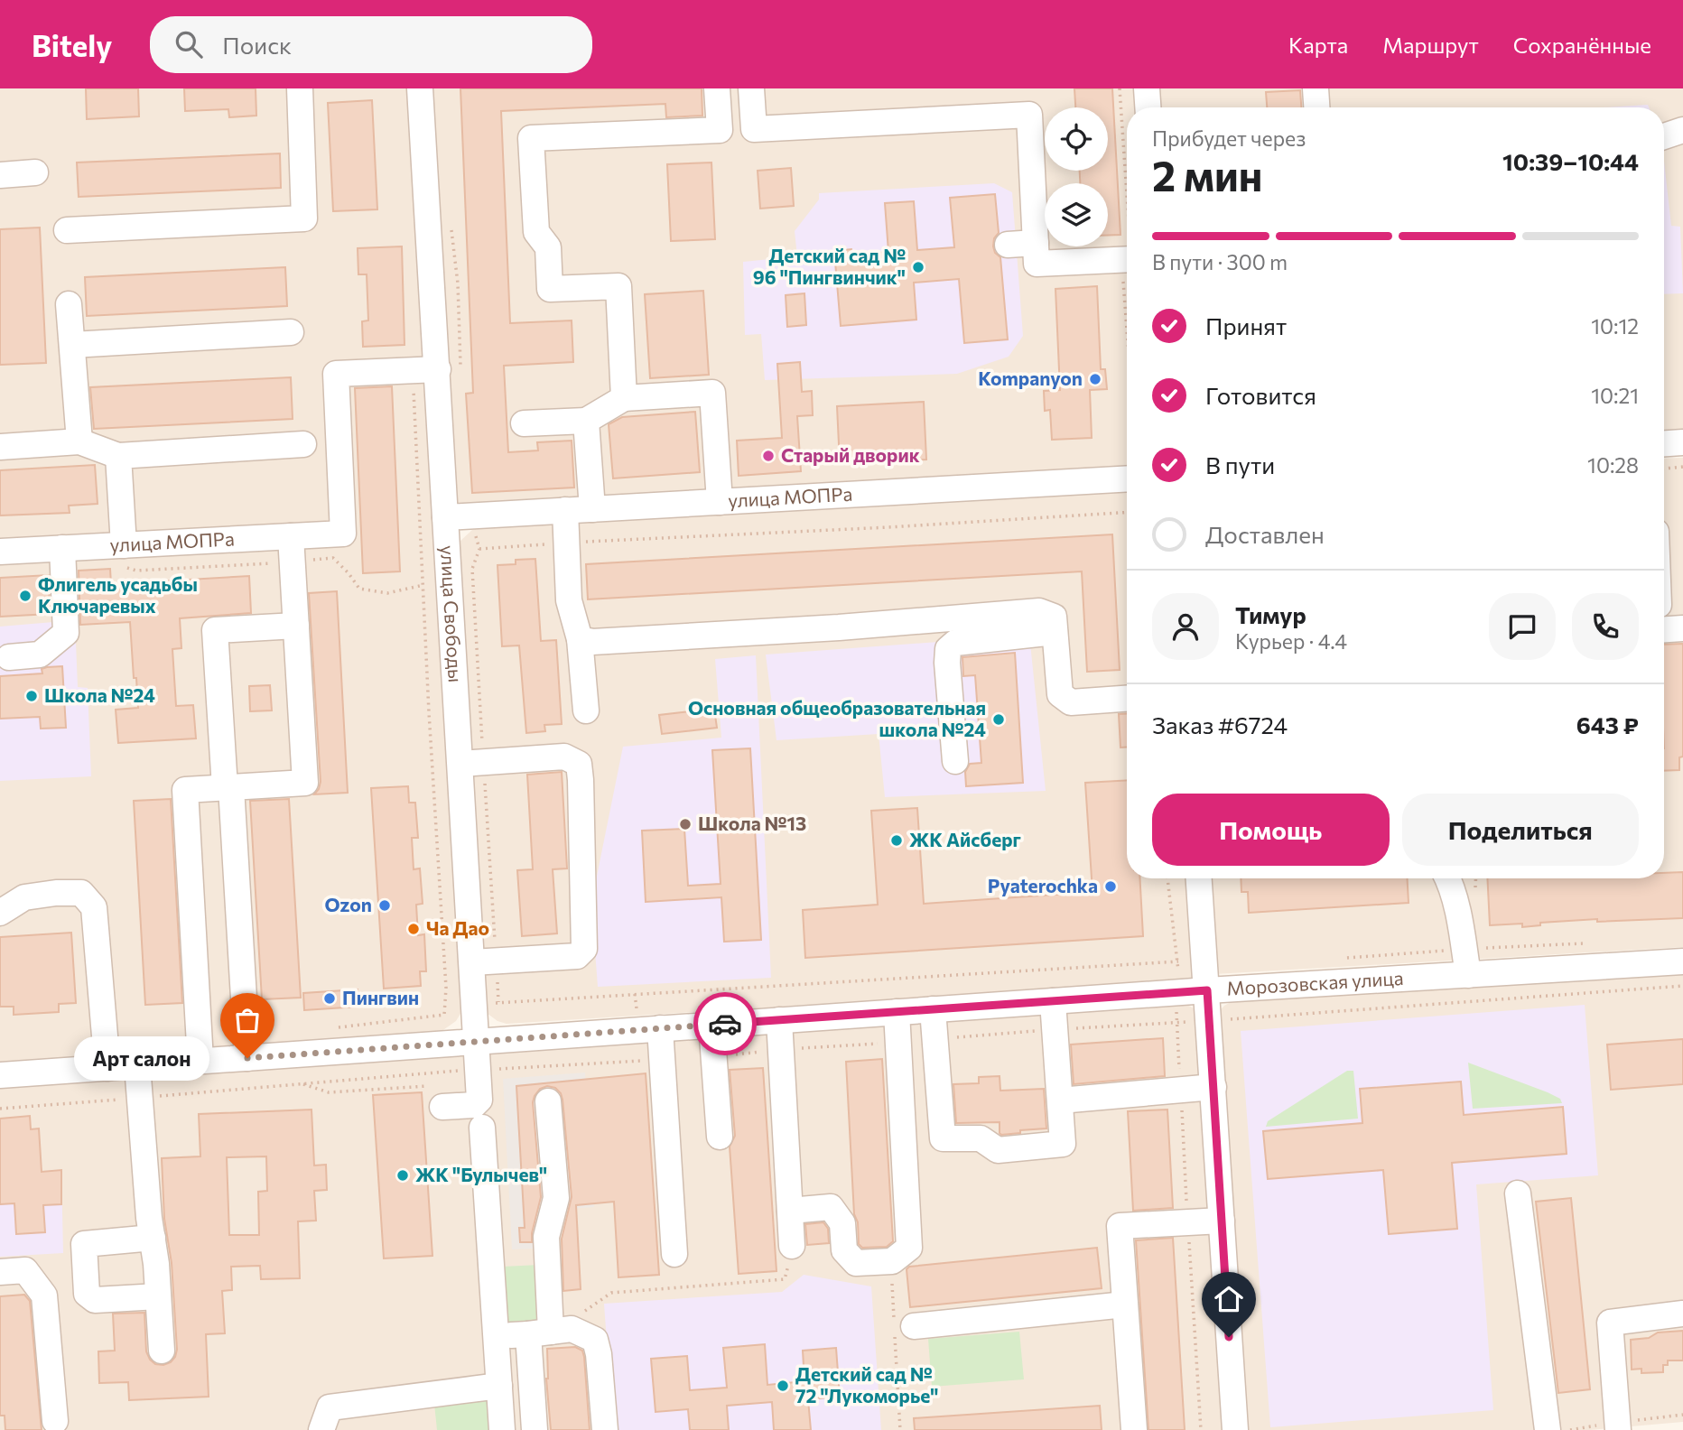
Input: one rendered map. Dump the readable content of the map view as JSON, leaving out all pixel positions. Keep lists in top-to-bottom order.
{
  "streets": {
    "street": ["улица МОПРа", "улица Свободы", "Морозовская улица"]
  },
  "crossings": [
    ["улица МОПРа", "улица Свободы"],
    ["улица Свободы", "Морозовская улица"]
  ],
  "places": [
    "Детский сад № 96 \"Пингвинчик\"",
    "Kompanyon",
    "Старый дворик",
    "Флигель усадьбы Ключаревых",
    "Школа №24",
    "Основная общеобразовательная школа №24",
    "Школа №13",
    "ЖК Айсберг",
    "Pyaterochka",
    "Ozon",
    "Ча Дао",
    "Пингвин",
    "Арт салон",
    "ЖК \"Булычев\"",
    "Детский сад № 72 \"Лукоморье\""
  ],
  "page": {
    "header": "Bitely",
    "search": "Поиск",
    "nav": ["Карта", "Маршрут", "Сохранённые"],
    "heading": ["2 мин", "Прибудет через", "10:39–10:44"],
    "panel": [
      "Тимур",
      "Курьер · 4.4",
      "Заказ #6724",
      "643 ₽"
    ],
    "bar": "В пути · 300 m",
    "list": [
      ["Принят", "10:12"],
      ["Готовится", "10:21"],
      ["В пути", "10:28"],
      "Доставлен"
    ],
    "buttons": ["Помощь", "Поделиться"],
    "bubble": "Арт салон"
  }
}
